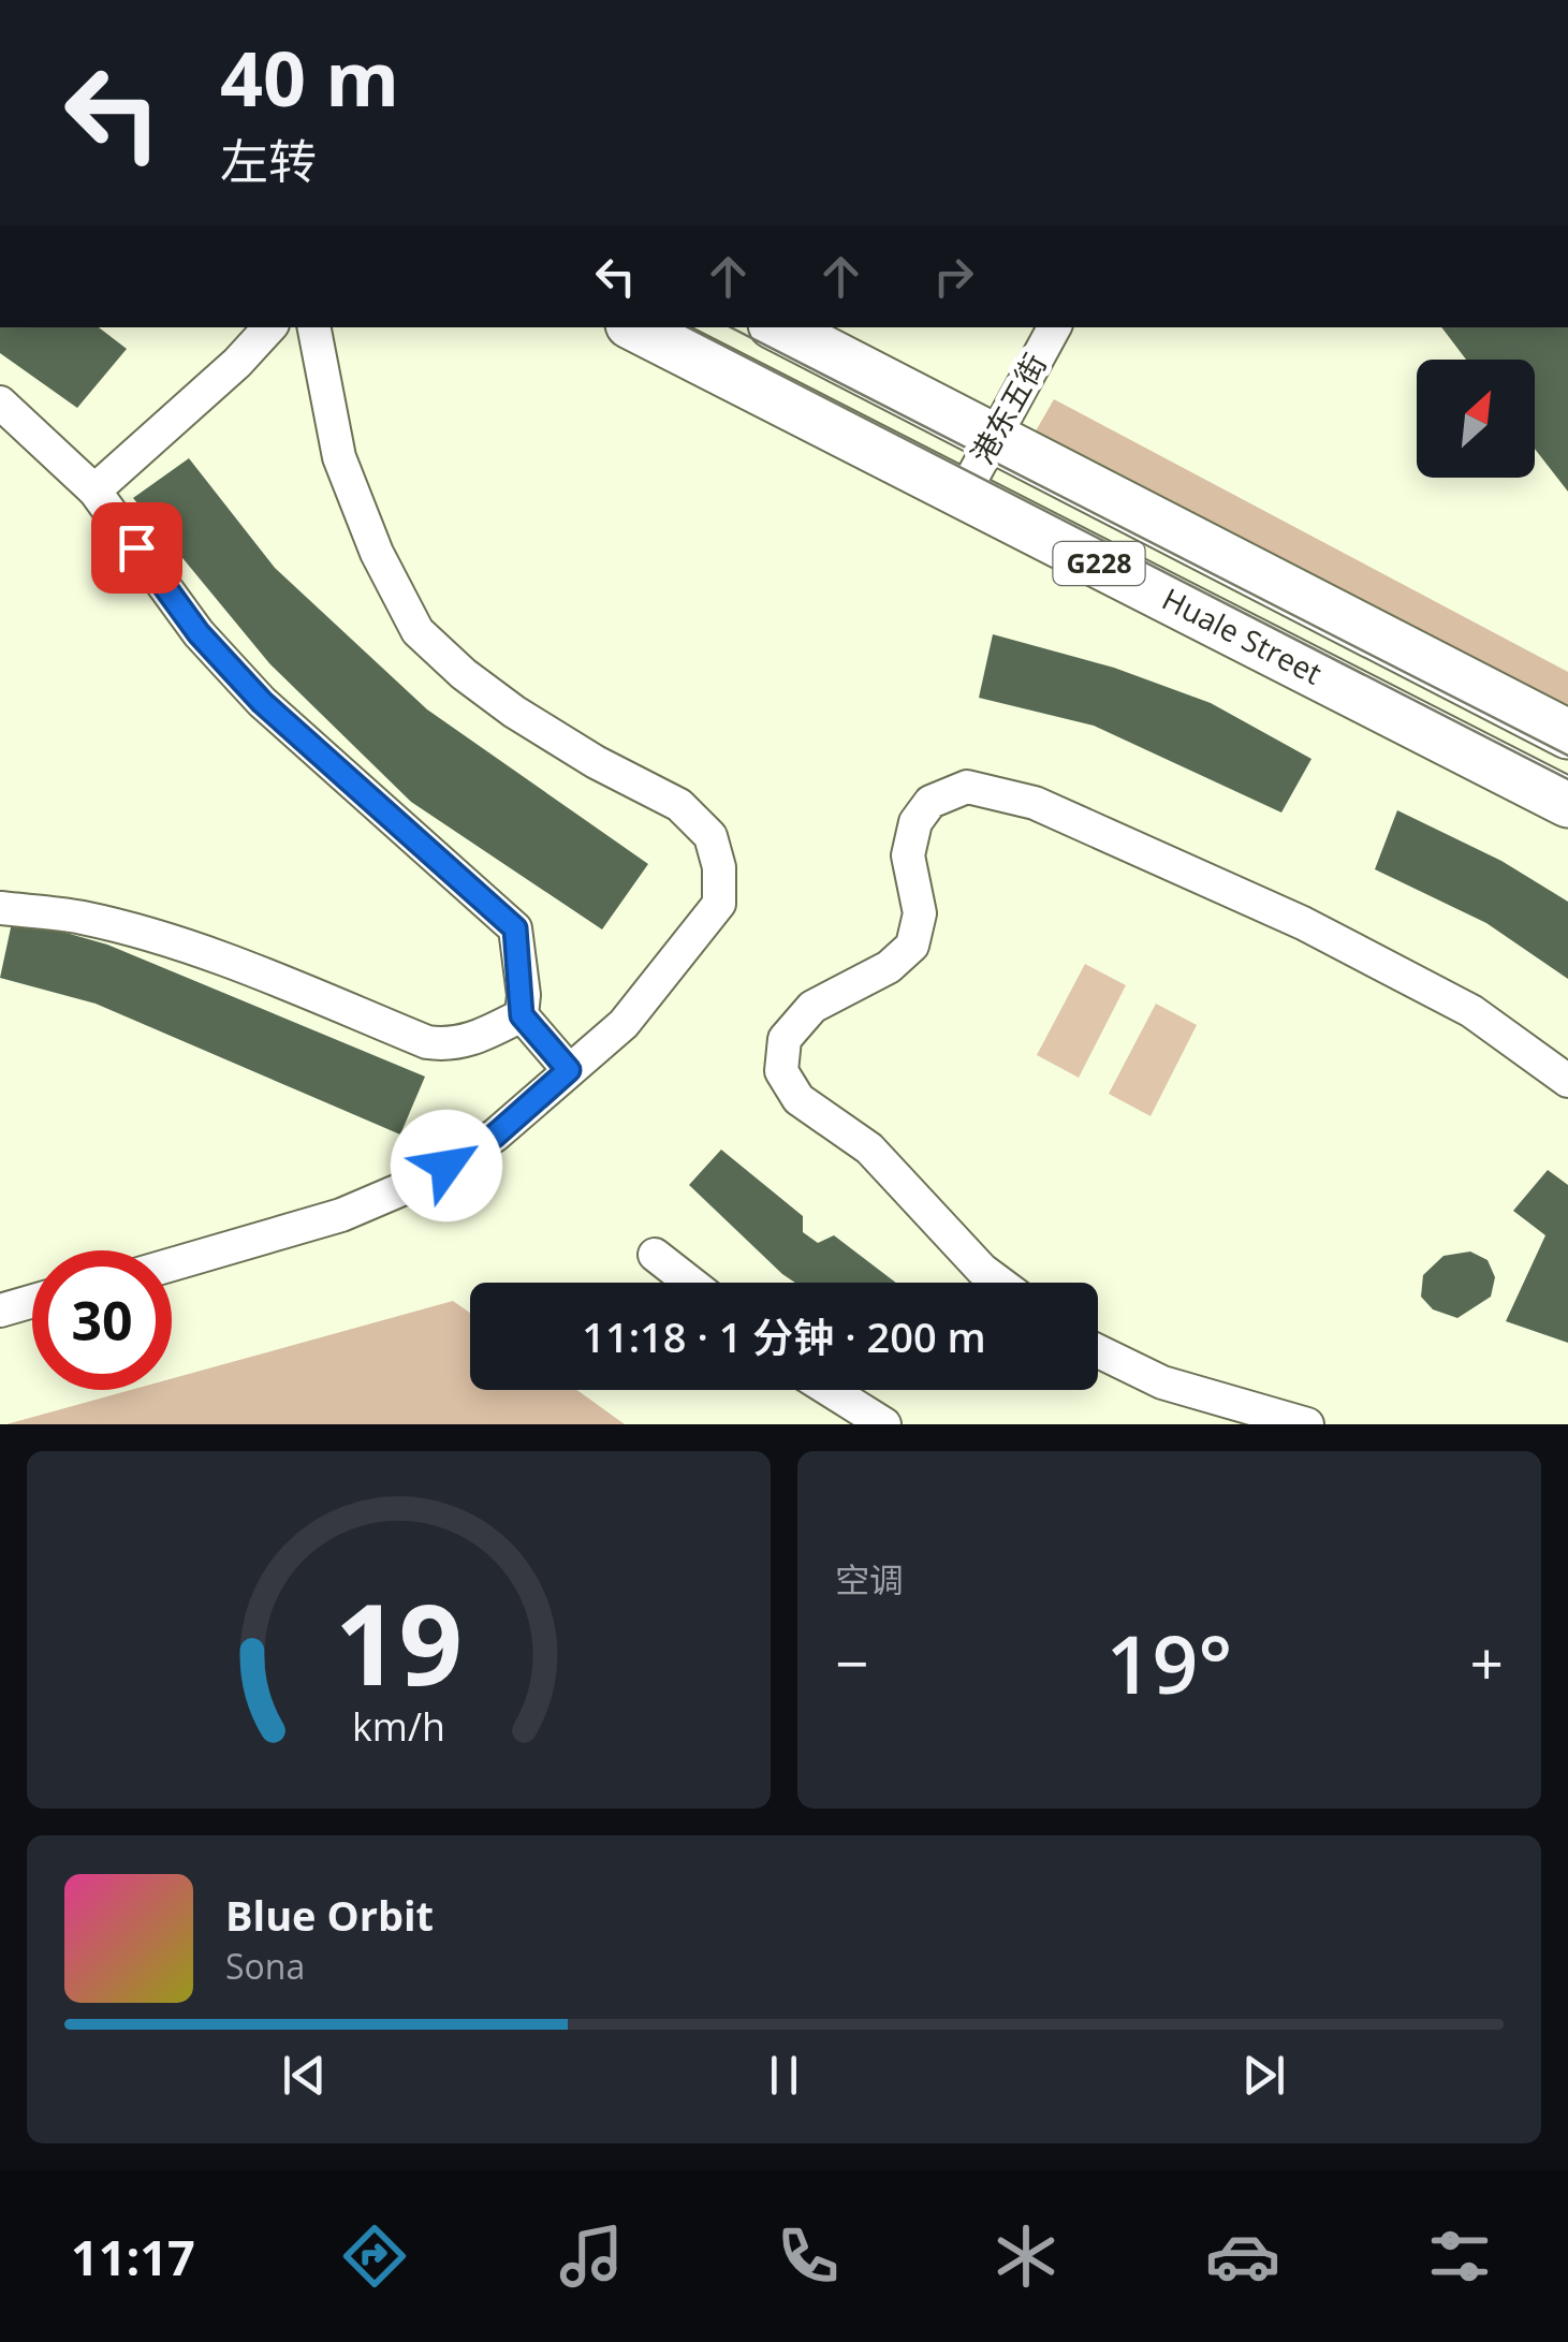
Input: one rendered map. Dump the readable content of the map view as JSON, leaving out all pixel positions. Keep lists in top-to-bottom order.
{
  "streets": {
    "highway": ["G228", "Huale Street"],
    "street": ["港东五街"]
  },
  "crossings": [
    ["港东五街", "Huale Street"]
  ],
  "north": "top right",
  "page": {
    "turn": ["40 m", "左转"],
    "limit": "30",
    "trip": "11:18 · 1 分钟 · 200 m",
    "tile": "空调",
    "heat": ["−", "19°", "+"],
    "song": ["Blue Orbit", "Sona"],
    "tabs": "11:17",
    "gauge": ["19", "km/h"]
  }
}
